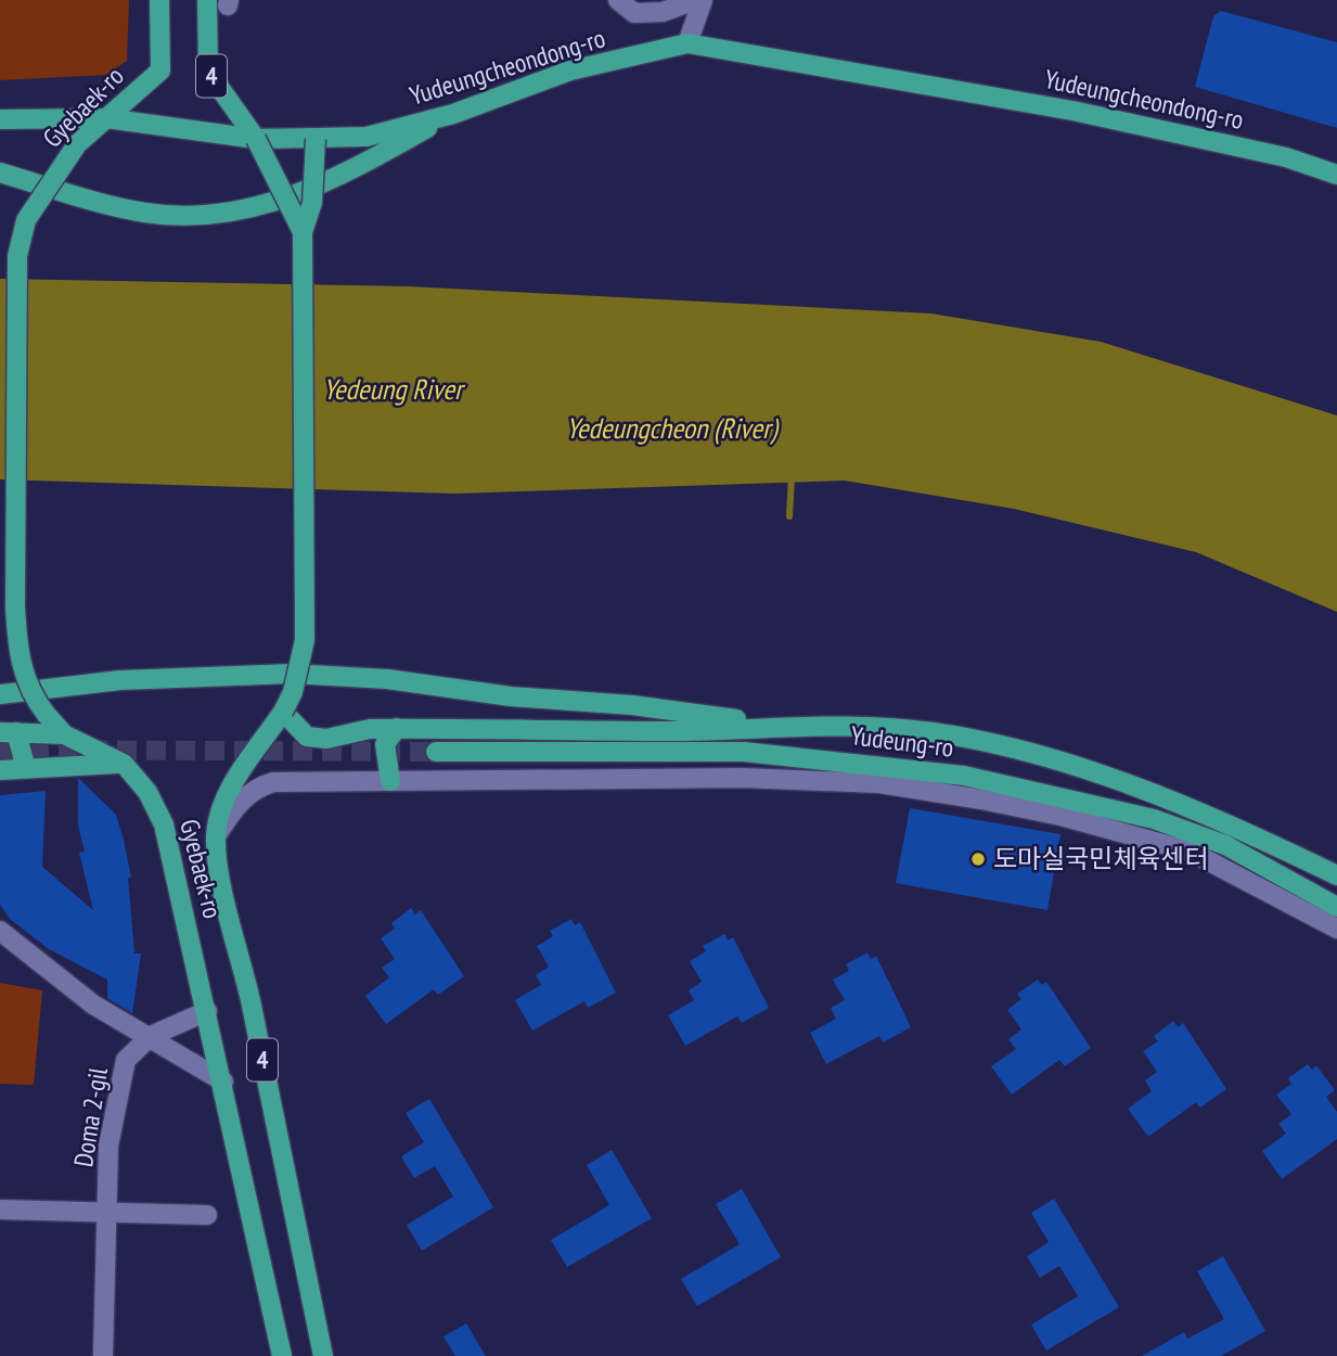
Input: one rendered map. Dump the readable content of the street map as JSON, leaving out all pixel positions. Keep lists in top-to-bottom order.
{
  "streets": {
    "main road": [
      "Yudeungcheondong-ro",
      "4",
      "Gyebaek-ro",
      "Yudeung-ro"
    ],
    "street": ["Doma 2-gil"]
  },
  "crossings": [
    ["Yudeungcheondong-ro", "Gyebaek-ro"]
  ],
  "water": ["Yedeung River", "Yedeungcheon (River)"],
  "places": ["도마실국민체육센터"]
}
